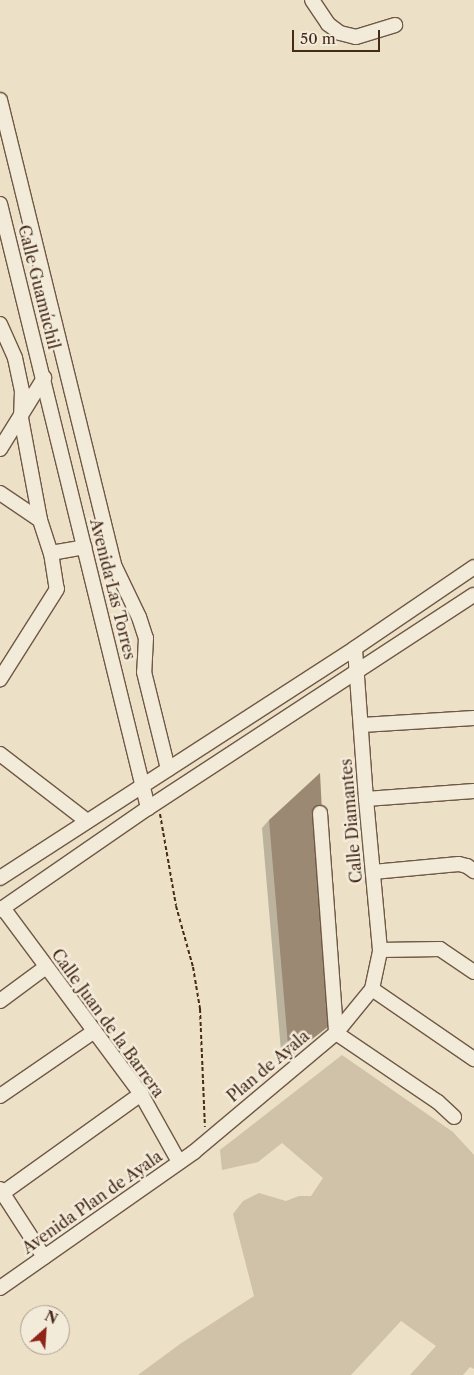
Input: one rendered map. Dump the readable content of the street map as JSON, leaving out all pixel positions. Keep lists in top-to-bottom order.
{
  "streets": {
    "street": [
      "Calle Guamúchil",
      "Avenida Las Torres",
      "Calle Diamantes",
      "Calle Juan de la Barrera",
      "Plan de Ayala",
      "Avenida Plan de Ayala"
    ]
  },
  "crossings": [
    ["Calle Guamúchil", "Avenida Las Torres"],
    ["Calle Diamantes", "Plan de Ayala"],
    ["Calle Juan de la Barrera", "Plan de Ayala"],
    ["Calle Juan de la Barrera", "Avenida Plan de Ayala"],
    ["Plan de Ayala", "Avenida Plan de Ayala"]
  ],
  "scale_bar": "50 m",
  "north": "top right"
}
